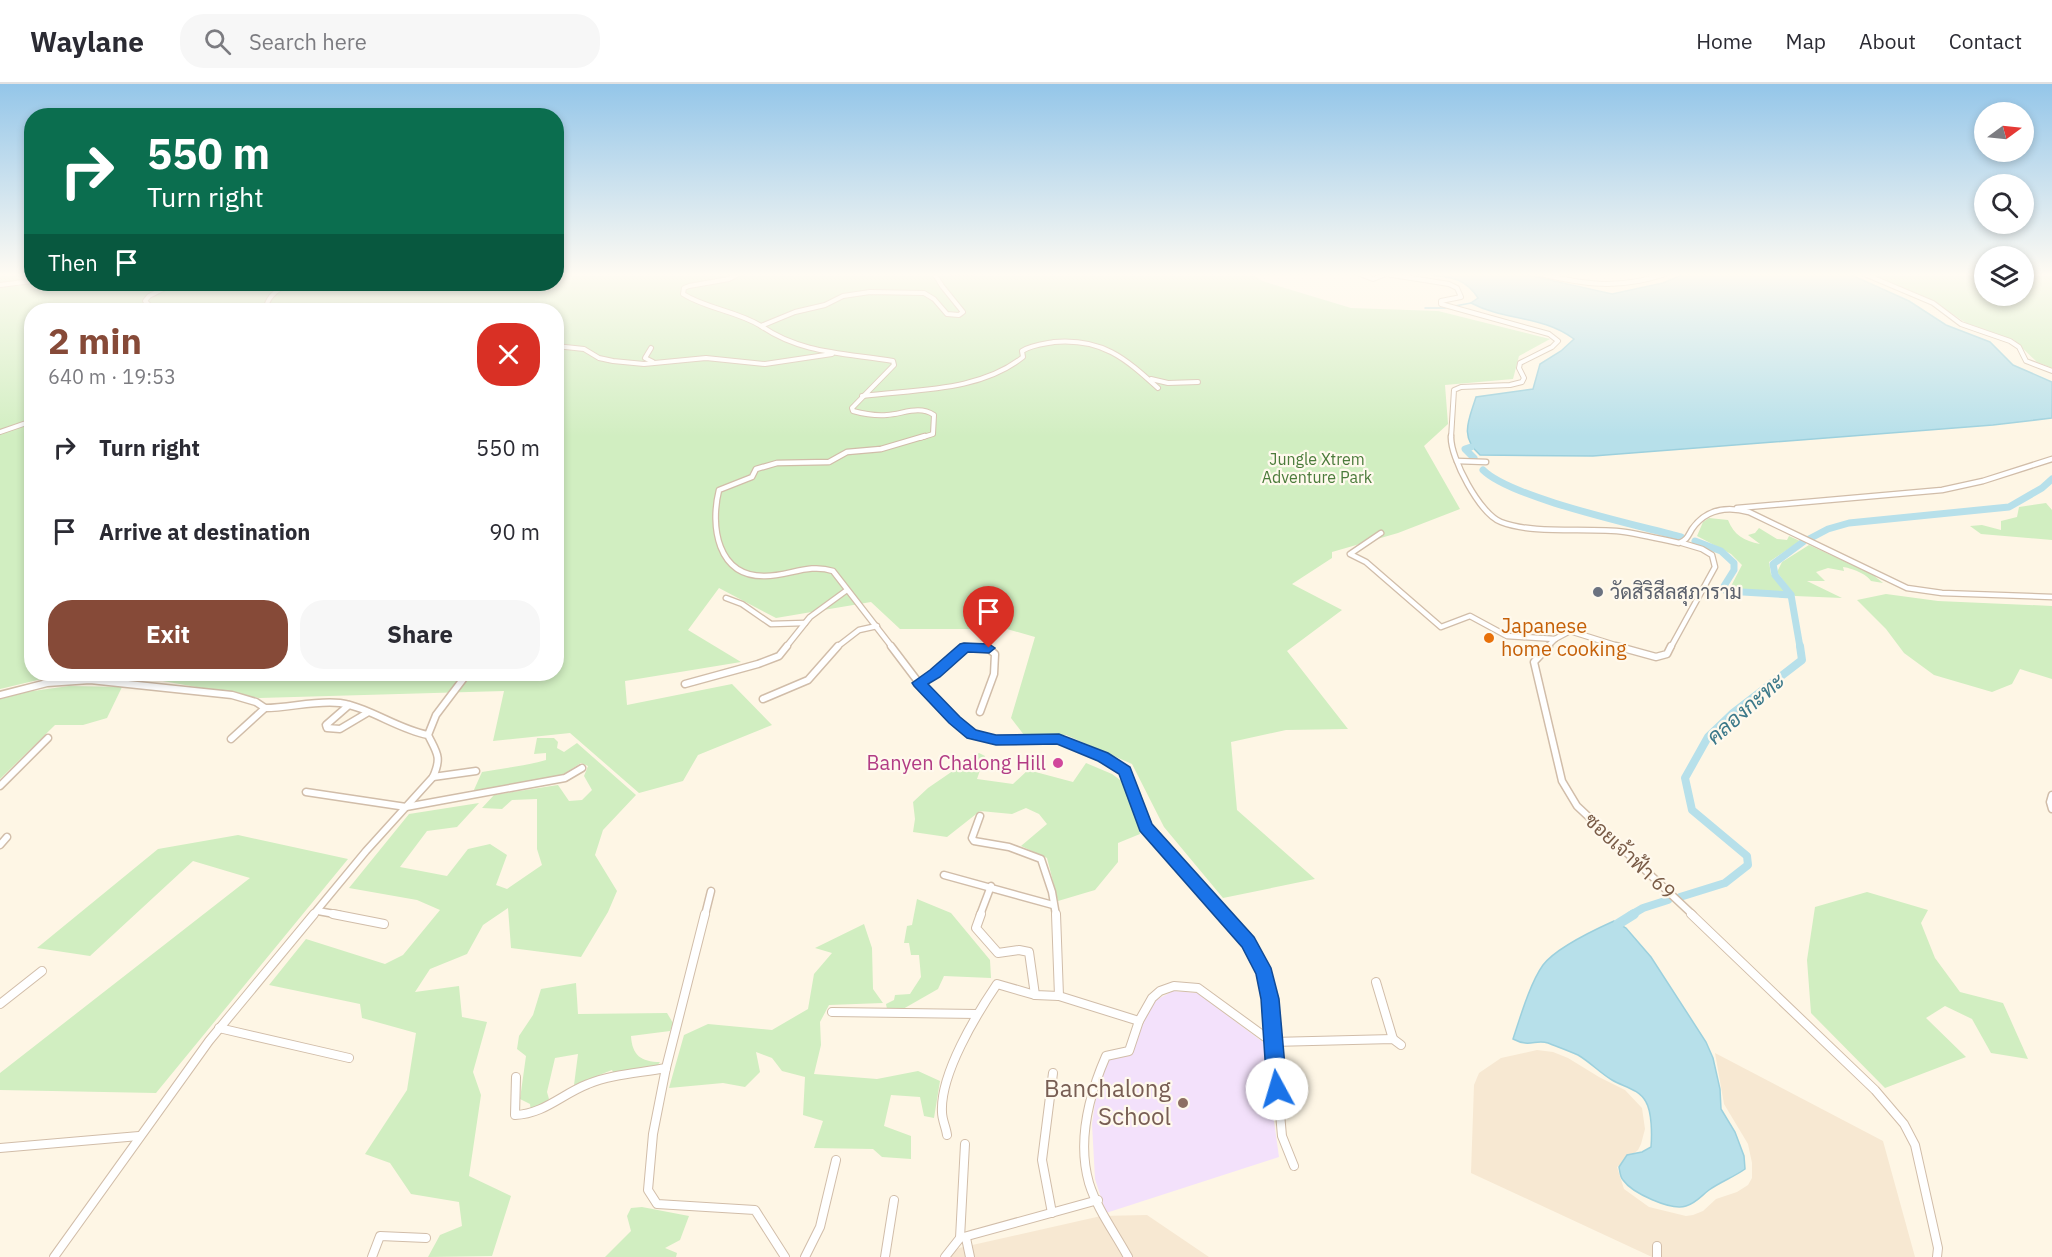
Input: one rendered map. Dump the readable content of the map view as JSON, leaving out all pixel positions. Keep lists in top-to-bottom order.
{
  "streets": {
    "street": ["ซอยเจ้าฟ้า 69"]
  },
  "water": ["คลองกะทะ"],
  "parks": ["Jungle Xtrem Adventure Park"],
  "places": [
    "วัดสิริสีลสุภาราม",
    "Japanese home cooking",
    "Banyen Chalong Hill",
    "Banchalong School"
  ],
  "north": "right",
  "page": {
    "header": "Waylane",
    "search": "Search here",
    "nav": [
      "Home",
      "Map",
      "About",
      "Contact"
    ],
    "turn": ["550 m", "Turn right"],
    "then": "Then",
    "heading": ["2 min", "640 m · 19:53"],
    "list": [
      {
        "name": "Turn right",
        "value": "550 m"
      },
      {
        "name": "Arrive at destination",
        "value": "90 m"
      }
    ],
    "buttons": ["Exit", "Share"]
  }
}
